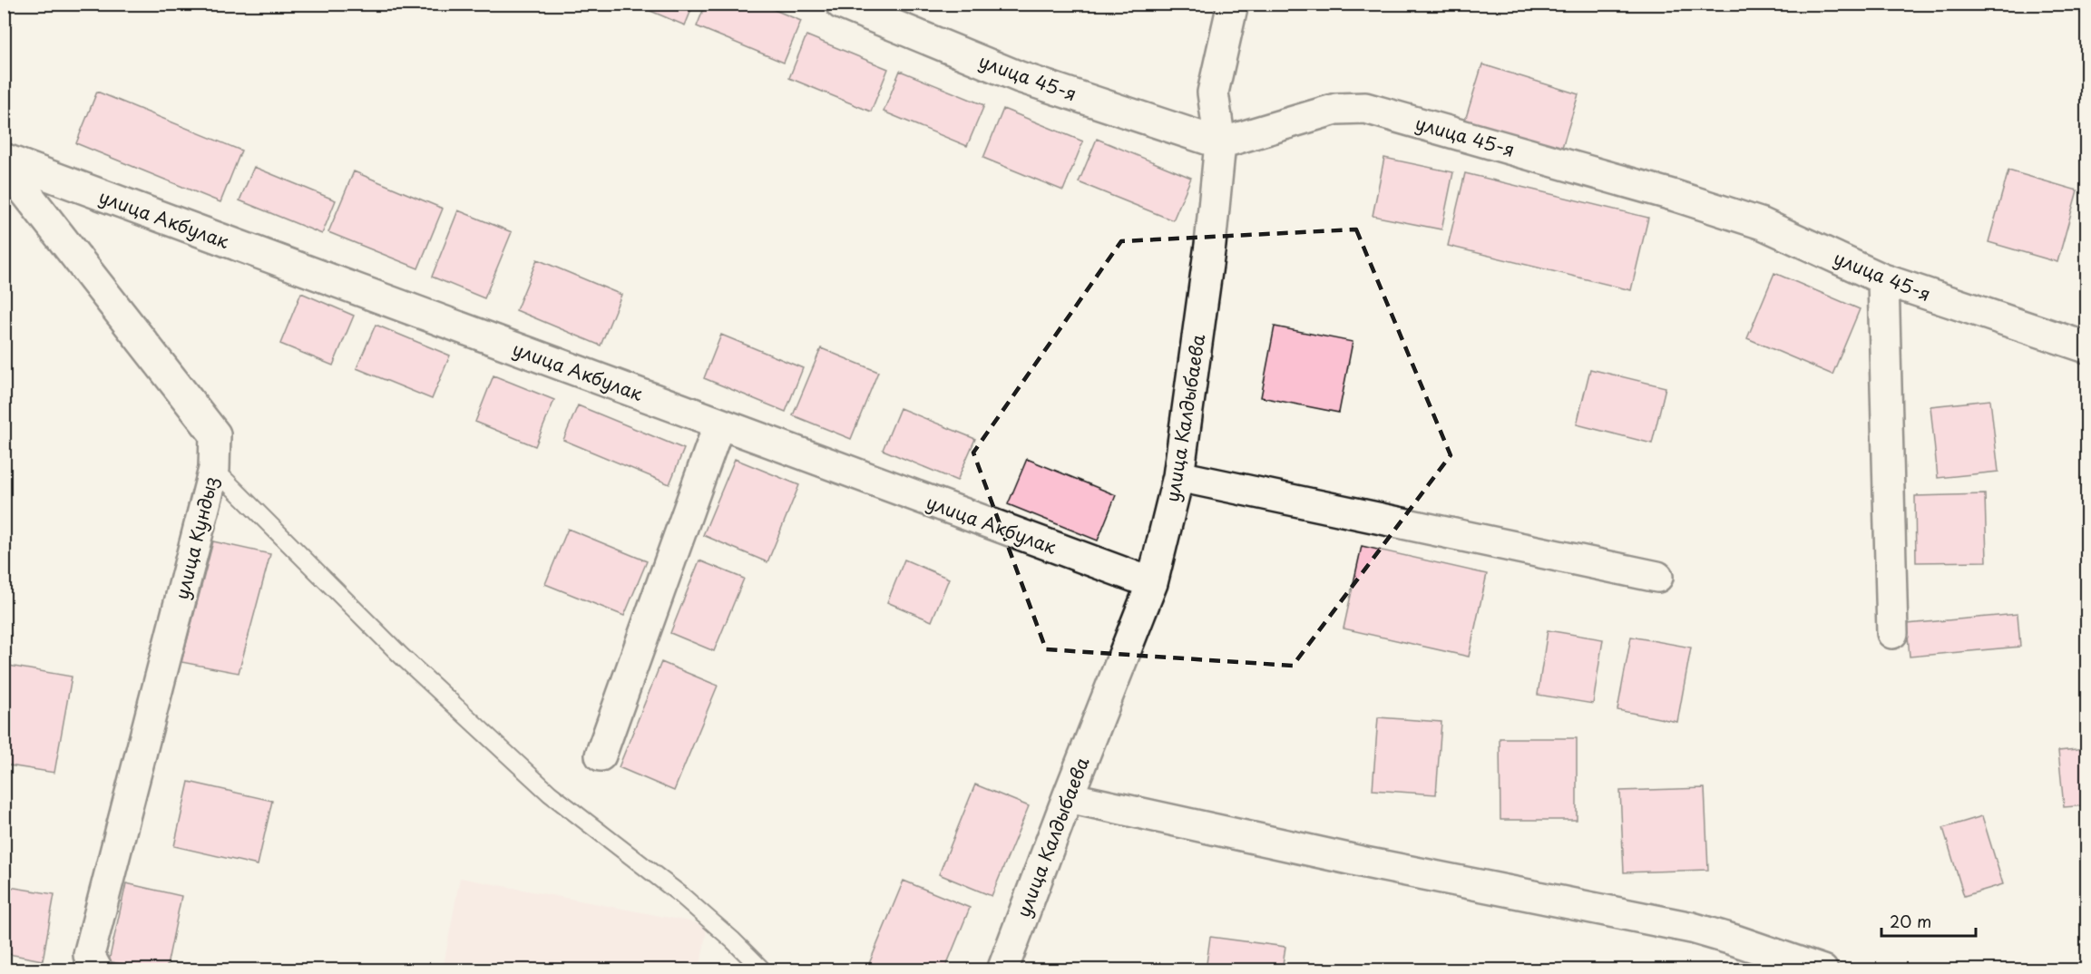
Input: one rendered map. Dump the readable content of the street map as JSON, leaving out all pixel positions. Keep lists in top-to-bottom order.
{
  "streets": {
    "street": [
      "улица 45-я",
      "улица Акбулак",
      "улица Калдыбаева",
      "улица Кундыз"
    ]
  },
  "crossings": [
    ["улица 45-я", "улица Калдыбаева"],
    ["улица Акбулак", "улица Калдыбаева"]
  ],
  "scale_bar": "20 m"
}
